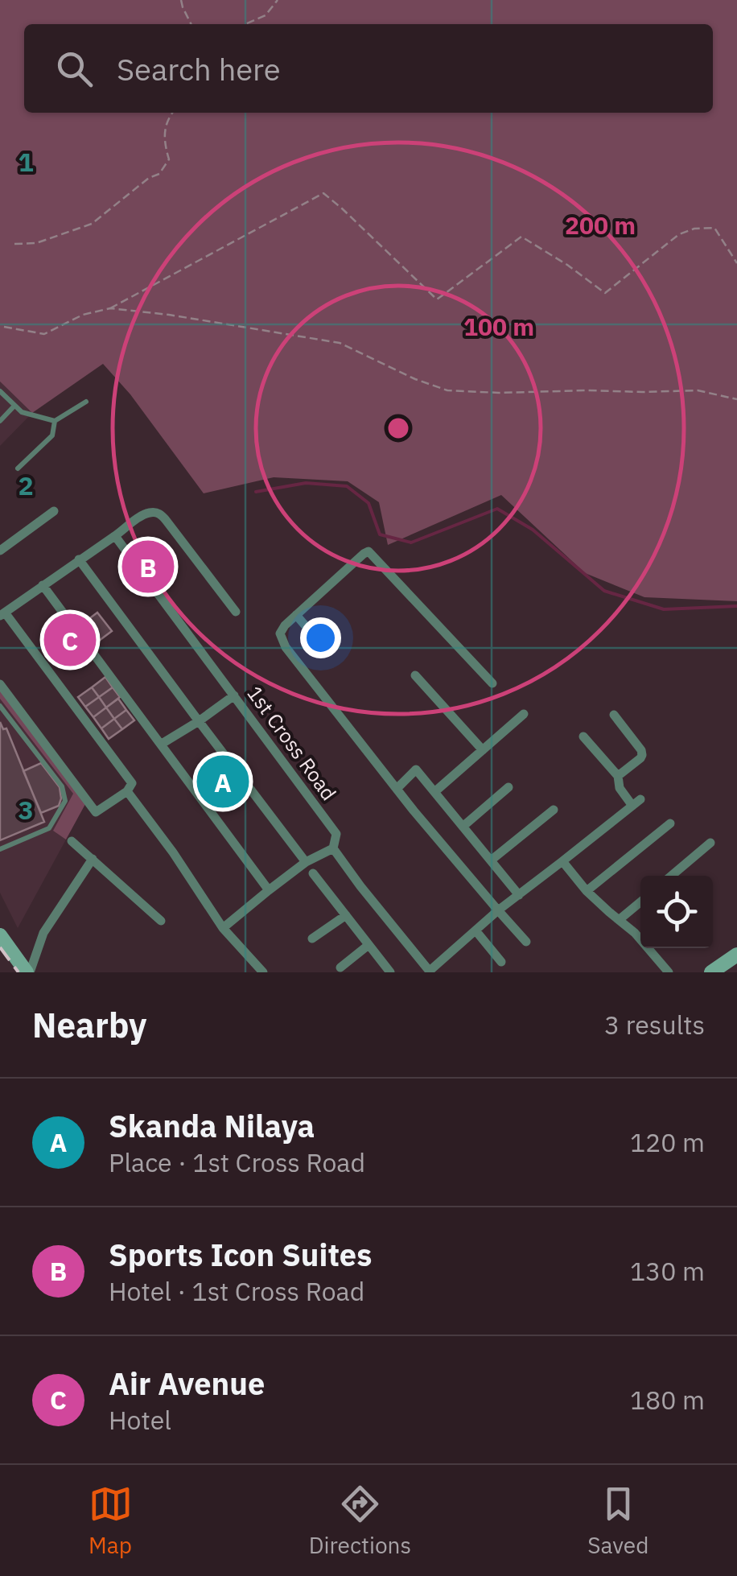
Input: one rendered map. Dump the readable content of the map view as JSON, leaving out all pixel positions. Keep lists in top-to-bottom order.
{
  "streets": {
    "street": ["1st Cross Road"]
  },
  "page": {
    "search": "Search here",
    "pins": ["B", "C", "A"],
    "heading": ["Nearby", "3 results"],
    "list": [
      {
        "mark": "A",
        "name": "Skanda Nilaya",
        "note": "Place · 1st Cross Road",
        "value": "120 m"
      },
      {
        "mark": "B",
        "name": "Sports Icon Suites",
        "note": "Hotel · 1st Cross Road",
        "value": "130 m"
      },
      {
        "mark": "C",
        "name": "Air Avenue",
        "note": "Hotel",
        "value": "180 m"
      }
    ],
    "nav": ["Map", "Directions", "Saved"]
  },
  "grid": {
    "rows": ["1", "2", "3"]
  },
  "rings": ["200 m", "100 m"]
}
